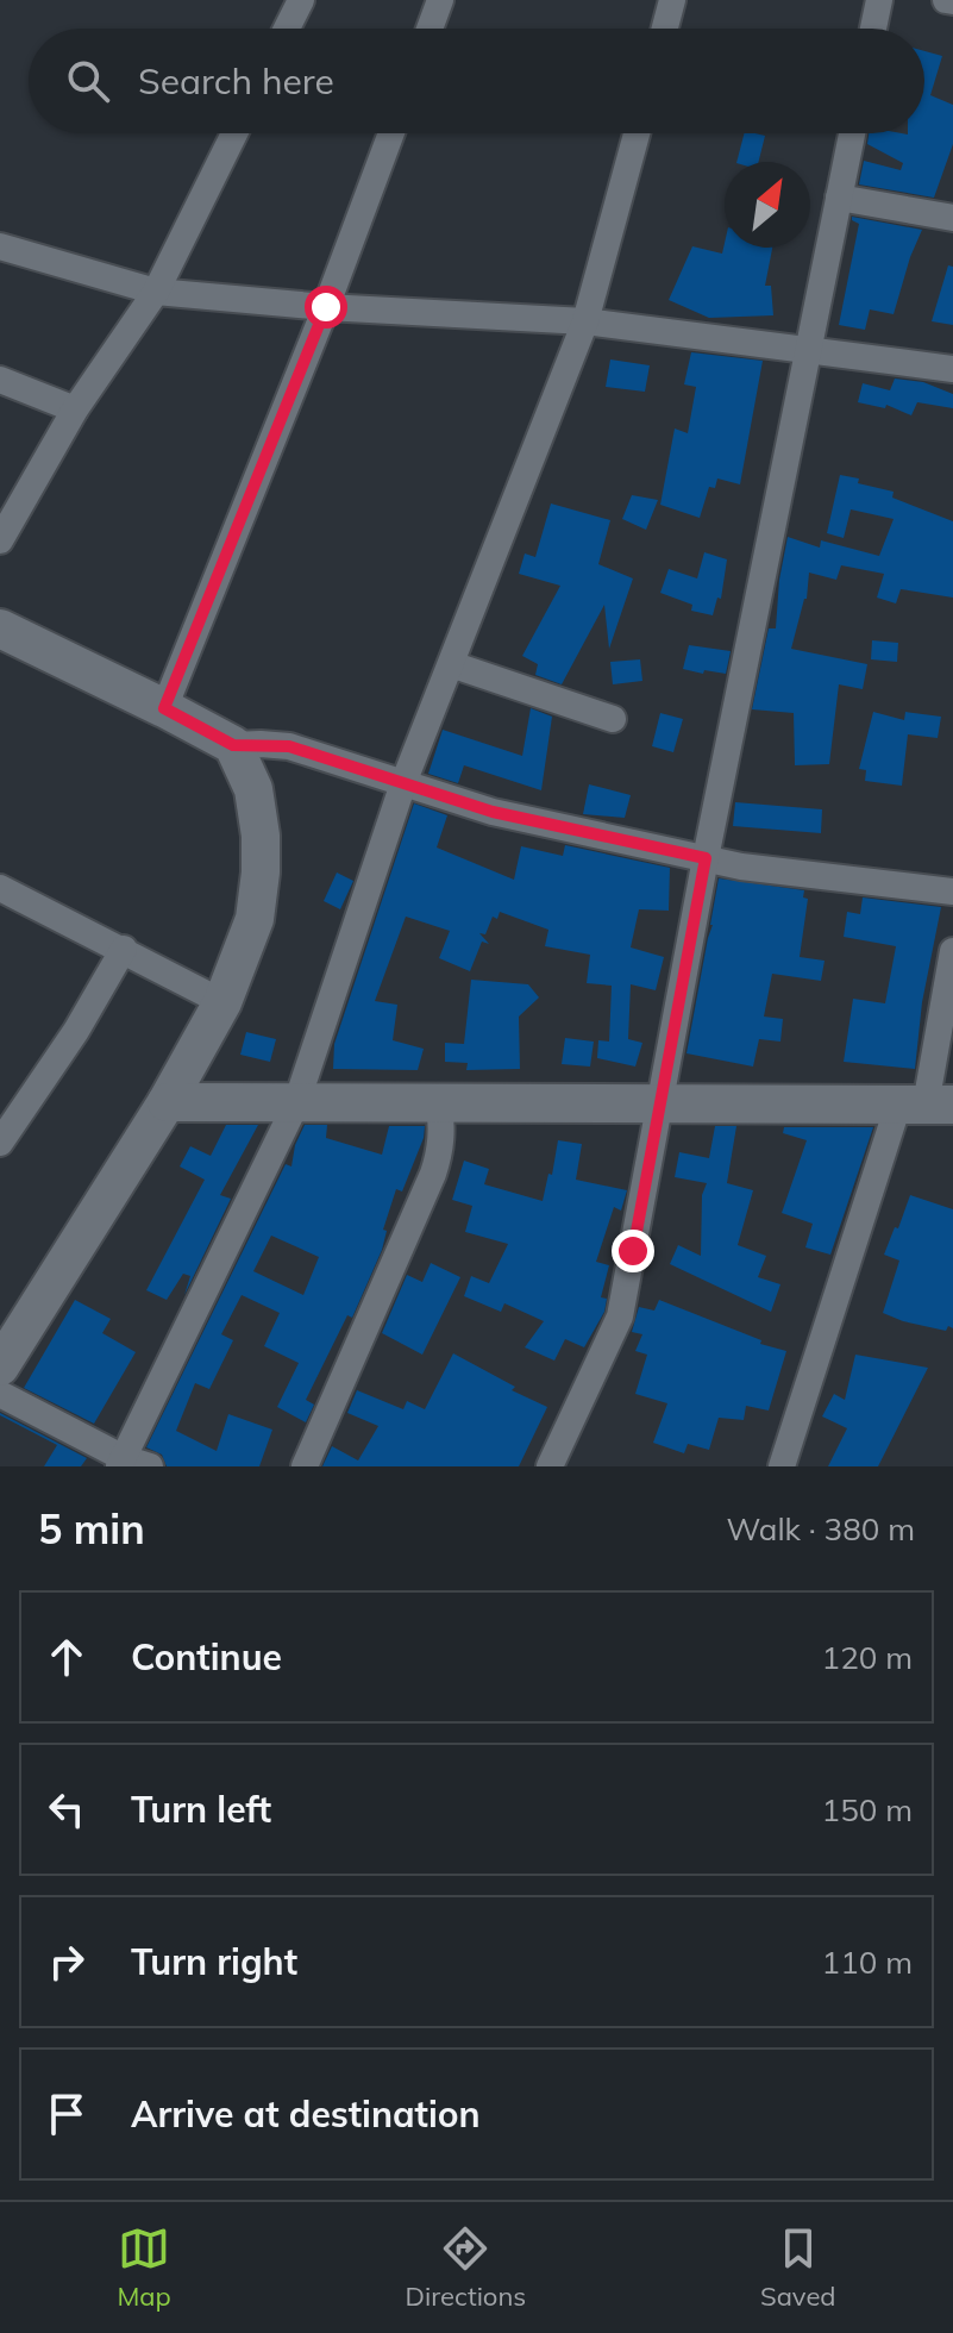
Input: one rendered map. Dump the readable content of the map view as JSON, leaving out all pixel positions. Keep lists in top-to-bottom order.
{
  "north": "top right",
  "page": {
    "search": "Search here",
    "heading": ["5 min", "Walk · 380 m"],
    "list": [
      ["Continue", "120 m"],
      ["Turn left", "150 m"],
      ["Turn right", "110 m"],
      "Arrive at destination"
    ],
    "nav": ["Map", "Directions", "Saved"]
  }
}
